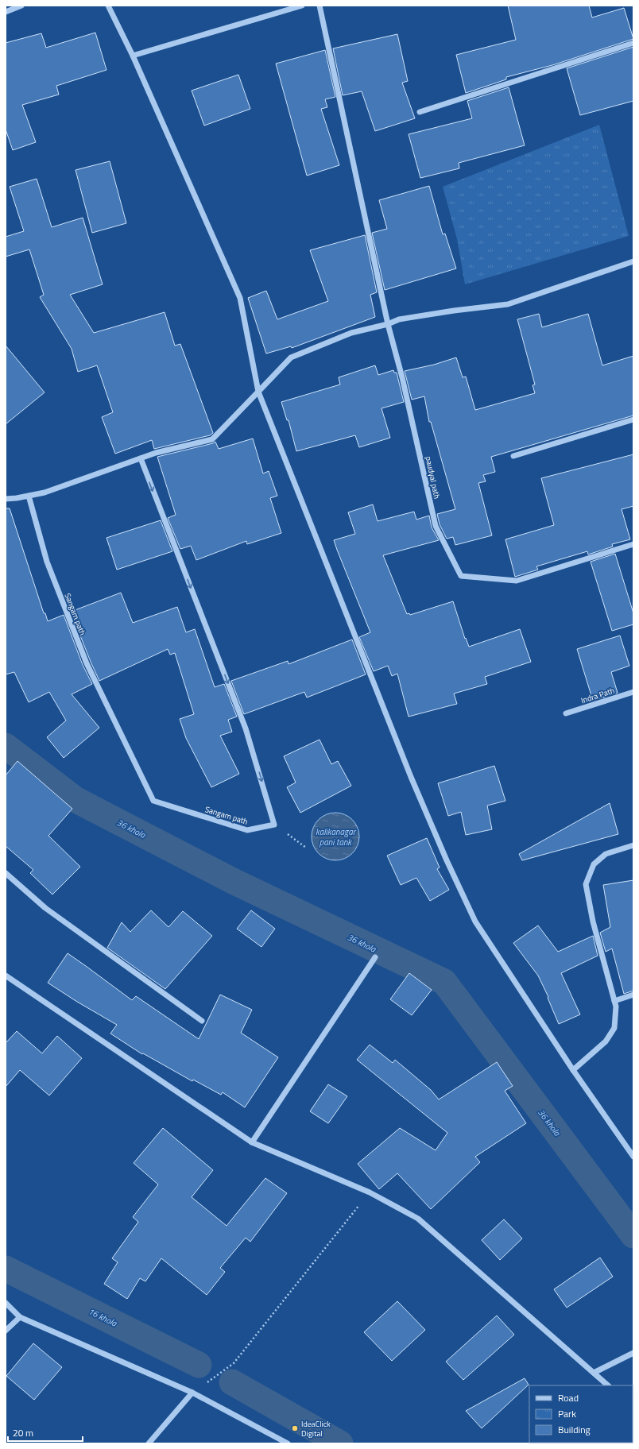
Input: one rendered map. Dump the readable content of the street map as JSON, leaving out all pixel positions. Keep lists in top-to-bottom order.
{
  "streets": {
    "street": ["paudyal path", "Sangam path", "Indra Path"]
  },
  "water": ["36 khola", "kalikanagar pani tank", "16 khola"],
  "places": ["IdeaClick Digital"],
  "legend": ["Road", "Park", "Building"],
  "scale_bar": "20 m"
}
